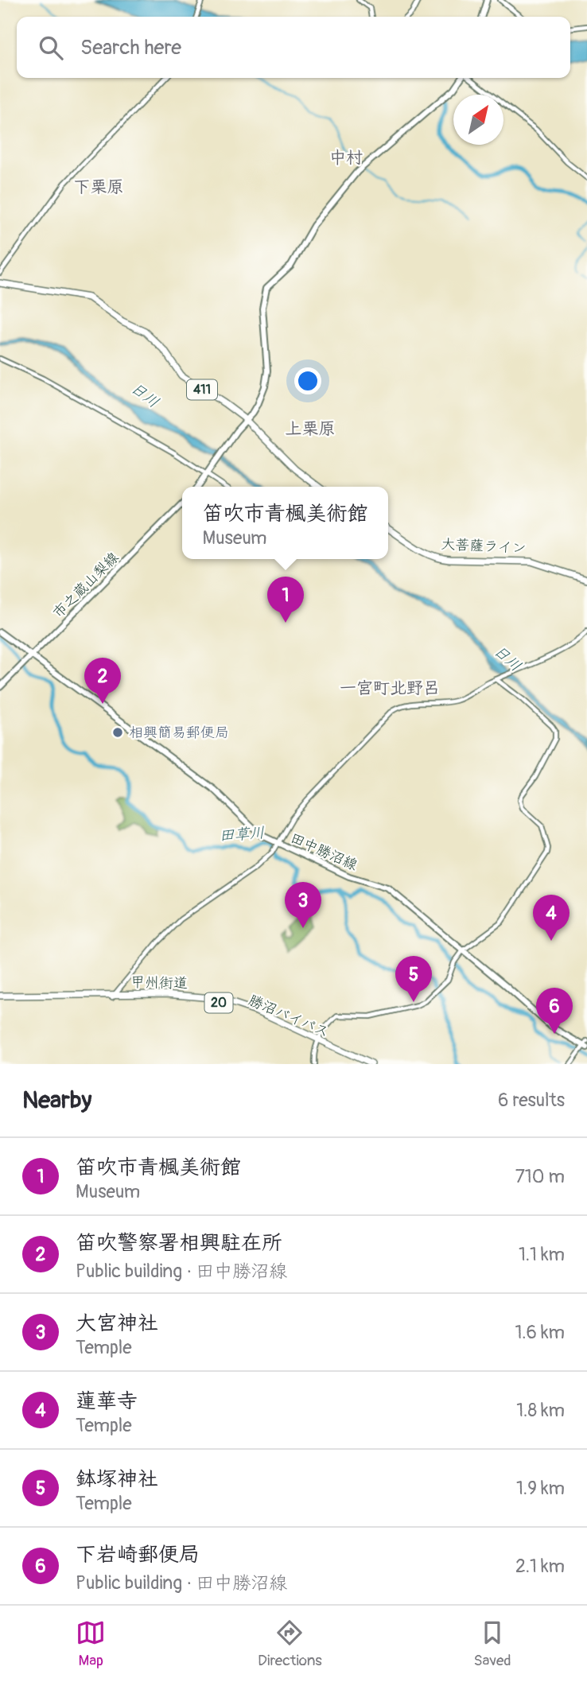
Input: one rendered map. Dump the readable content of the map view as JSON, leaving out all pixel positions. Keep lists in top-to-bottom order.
{
  "streets": {
    "highway": [
      "411",
      "大菩薩ライン",
      "20",
      "勝沼バイパス"
    ],
    "main road": ["市之蔵山梨線", "田中勝沼線"]
  },
  "crossings": [
    ["市之蔵山梨線", "田中勝沼線"]
  ],
  "districts": [
    "中村",
    "下栗原",
    "上栗原",
    "一宮町北野呂"
  ],
  "water": ["日川", "田草川"],
  "places": ["相興簡易郵便局"],
  "north": "top right",
  "page": {
    "search": "Search here",
    "popup": ["笛吹市青楓美術館", "Museum"],
    "pins": [
      "1",
      "2",
      "3",
      "4",
      "5",
      "6"
    ],
    "heading": ["Nearby", "6 results"],
    "list": [
      {
        "mark": "1",
        "name": "笛吹市青楓美術館",
        "note": "Museum",
        "value": "710 m"
      },
      {
        "mark": "2",
        "name": "笛吹警察署相興駐在所",
        "note": "Public building · 田中勝沼線",
        "value": "1.1 km"
      },
      {
        "mark": "3",
        "name": "大宮神社",
        "note": "Temple",
        "value": "1.6 km"
      },
      {
        "mark": "4",
        "name": "蓮華寺",
        "note": "Temple",
        "value": "1.8 km"
      },
      {
        "mark": "5",
        "name": "鉢塚神社",
        "note": "Temple",
        "value": "1.9 km"
      },
      {
        "mark": "6",
        "name": "下岩崎郵便局",
        "note": "Public building · 田中勝沼線",
        "value": "2.1 km"
      }
    ],
    "nav": ["Map", "Directions", "Saved"]
  }
}
